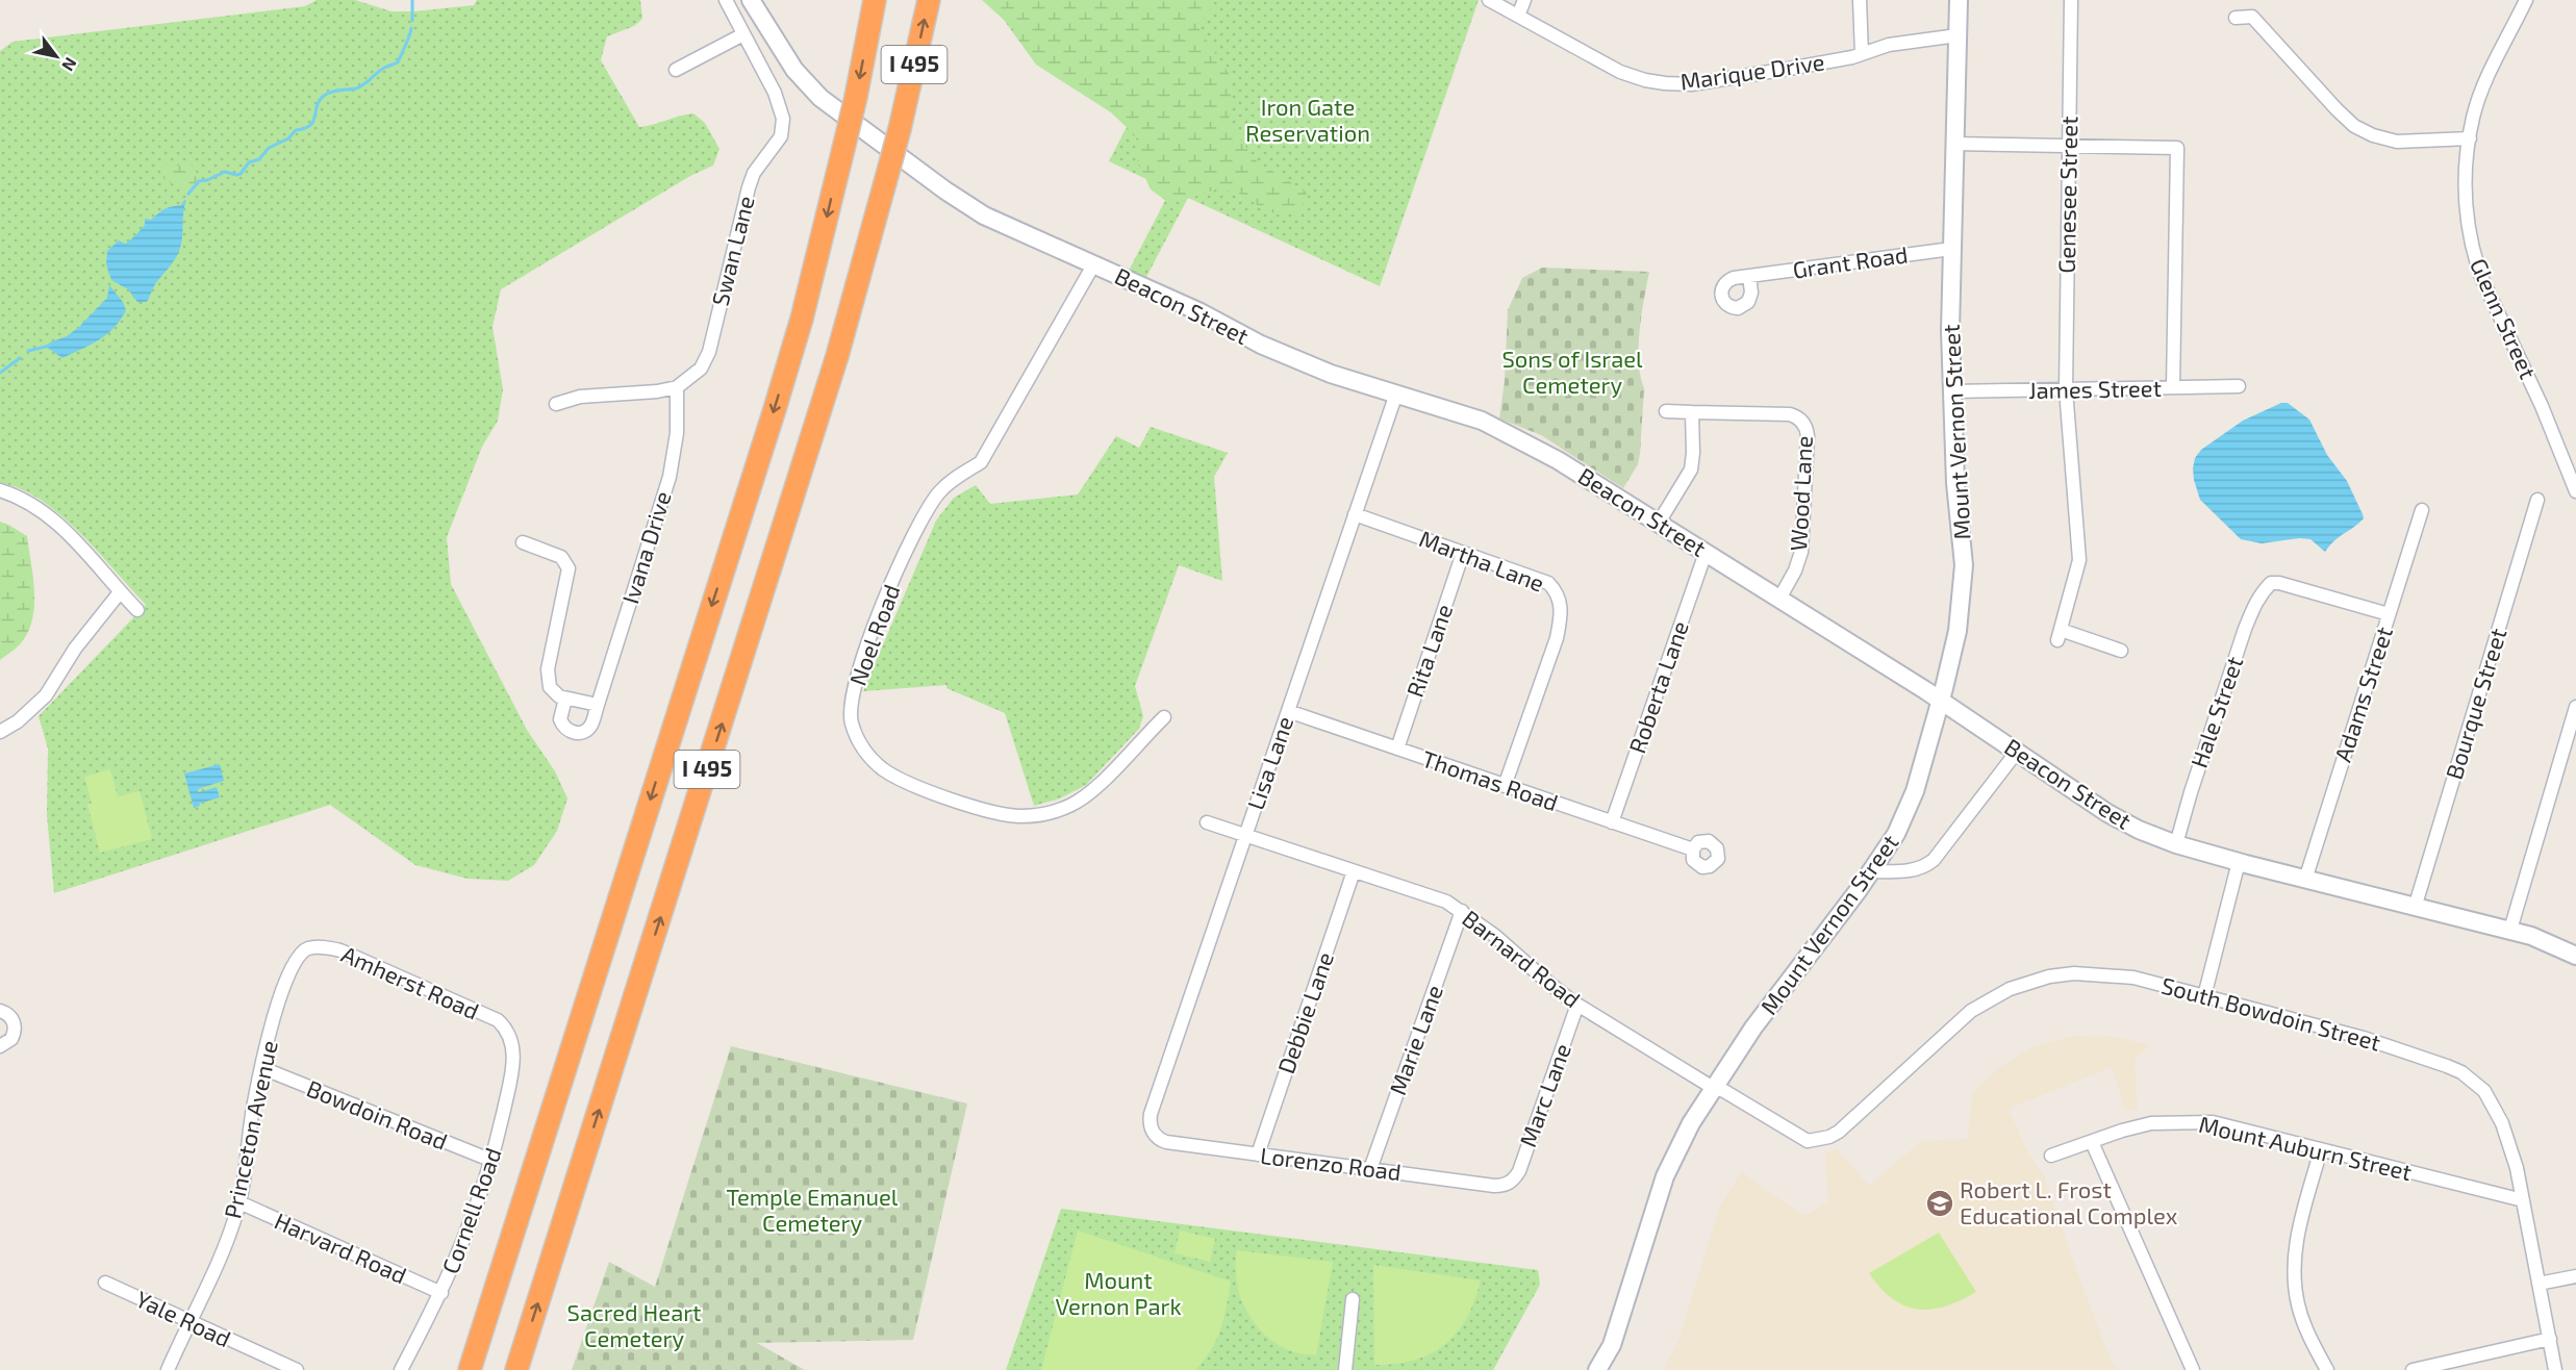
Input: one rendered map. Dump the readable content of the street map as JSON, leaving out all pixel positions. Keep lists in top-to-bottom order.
{
  "streets": {
    "highway": ["I 495"],
    "main road": ["Beacon Street", "Mount Vernon Street"],
    "street": [
      "Marique Drive",
      "Genesee Street",
      "Swan Lane",
      "Grant Road",
      "Glenn Street",
      "James Street",
      "Wood Lane",
      "Ivana Drive",
      "Martha Lane",
      "Noel Road",
      "Rita Lane",
      "Roberta Lane",
      "Adams Street",
      "Bourque Street",
      "Hale Street",
      "Lisa Lane",
      "Thomas Road",
      "Barnard Road",
      "Amherst Road",
      "Debbie Lane",
      "South Bowdoin Street",
      "Marie Lane",
      "Marc Lane",
      "Bowdoin Road",
      "Princeton Avenue",
      "Mount Auburn Street",
      "Lorenzo Road",
      "Cornell Road",
      "Harvard Road",
      "Yale Road"
    ]
  },
  "crossings": [
    ["Marique Drive", "Mount Vernon Street"],
    ["Genesee Street", "James Street"],
    ["Swan Lane", "Ivana Drive"],
    ["Grant Road", "Mount Vernon Street"],
    ["Beacon Street", "Mount Vernon Street"],
    ["Beacon Street", "Wood Lane"],
    ["Beacon Street", "Noel Road"],
    ["Beacon Street", "Roberta Lane"],
    ["Beacon Street", "Adams Street"],
    ["Beacon Street", "Bourque Street"],
    ["Beacon Street", "Hale Street"],
    ["Beacon Street", "Lisa Lane"],
    ["James Street", "Mount Vernon Street"],
    ["Mount Vernon Street", "Barnard Road"],
    ["Martha Lane", "Rita Lane"],
    ["Martha Lane", "Lisa Lane"],
    ["Martha Lane", "Thomas Road"],
    ["Rita Lane", "Thomas Road"],
    ["Roberta Lane", "Thomas Road"],
    ["Adams Street", "Hale Street"],
    ["Lisa Lane", "Thomas Road"],
    ["Lisa Lane", "Barnard Road"],
    ["Lisa Lane", "Lorenzo Road"],
    ["Barnard Road", "Debbie Lane"],
    ["Barnard Road", "South Bowdoin Street"],
    ["Barnard Road", "Marie Lane"],
    ["Barnard Road", "Marc Lane"],
    ["Amherst Road", "Princeton Avenue"],
    ["Amherst Road", "Cornell Road"],
    ["Debbie Lane", "Lorenzo Road"],
    ["South Bowdoin Street", "Mount Auburn Street"],
    ["Marie Lane", "Lorenzo Road"],
    ["Marc Lane", "Lorenzo Road"],
    ["Bowdoin Road", "Princeton Avenue"],
    ["Bowdoin Road", "Cornell Road"],
    ["Princeton Avenue", "Harvard Road"],
    ["Princeton Avenue", "Yale Road"],
    ["Cornell Road", "Harvard Road"]
  ],
  "parks": [
    "Iron Gate Reservation",
    "Sons of Israel Cemetery",
    "Temple Emanuel Cemetery",
    "Mount Vernon Park",
    "Sacred Heart Cemetery"
  ],
  "places": {
    "school or university": ["Robert L. Frost Educational Complex"]
  },
  "north": "bottom right"
}
